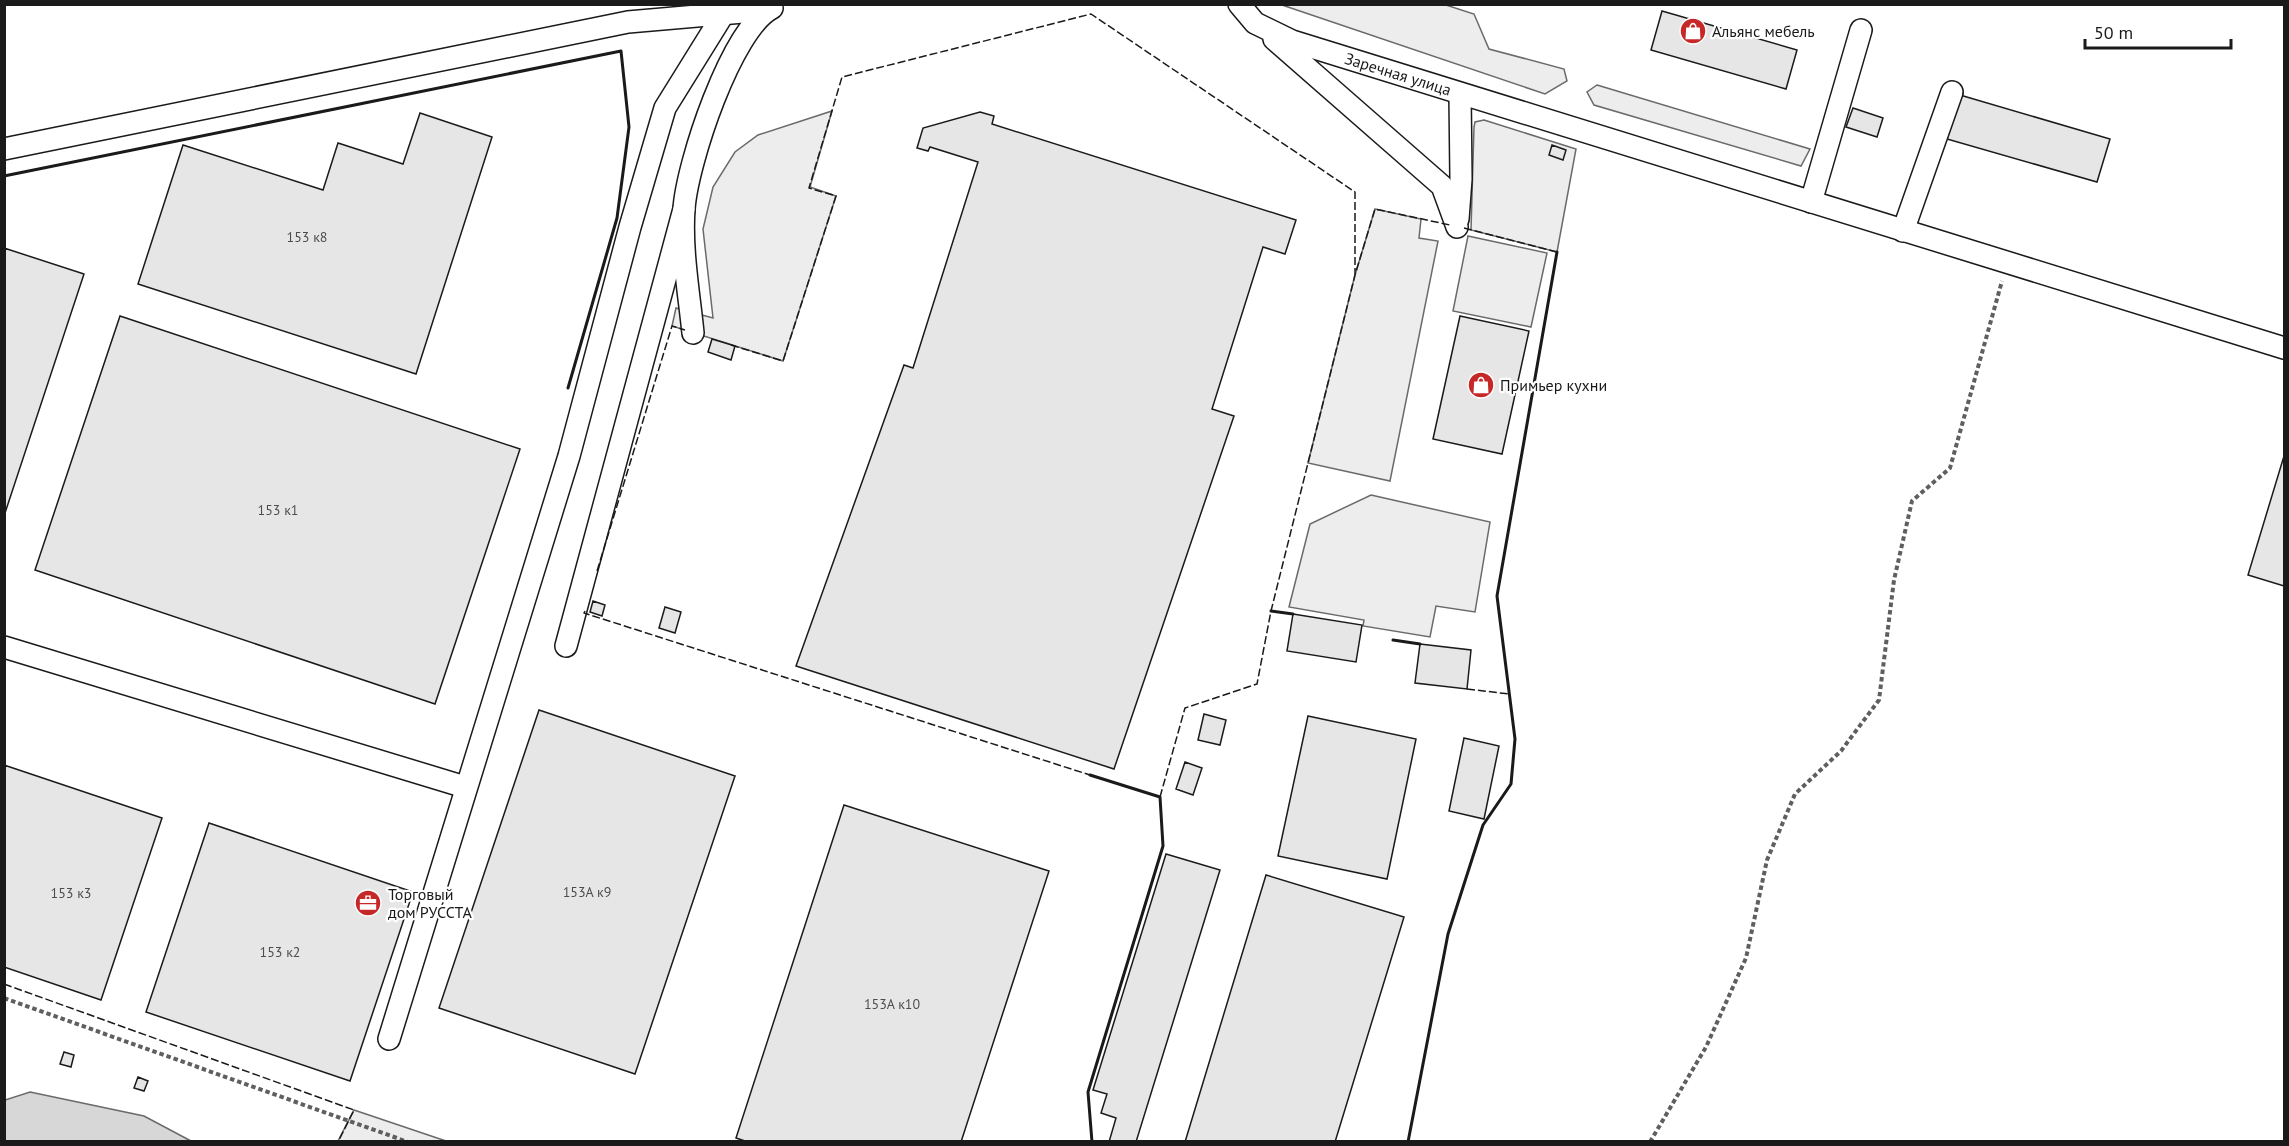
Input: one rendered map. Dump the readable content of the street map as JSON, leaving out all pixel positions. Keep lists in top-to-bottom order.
{
  "streets": {
    "street": ["Заречная улица"]
  },
  "places": {
    "shop": ["Альянс мебель", "Примьер кухни"],
    "office": ["Торговый дом РУССТА"]
  },
  "house_numbers": [
    "153 к8",
    "153 к1",
    "153А к9",
    "153 к3",
    "153 к2",
    "153А к10"
  ],
  "scale_bar": "50 m"
}
